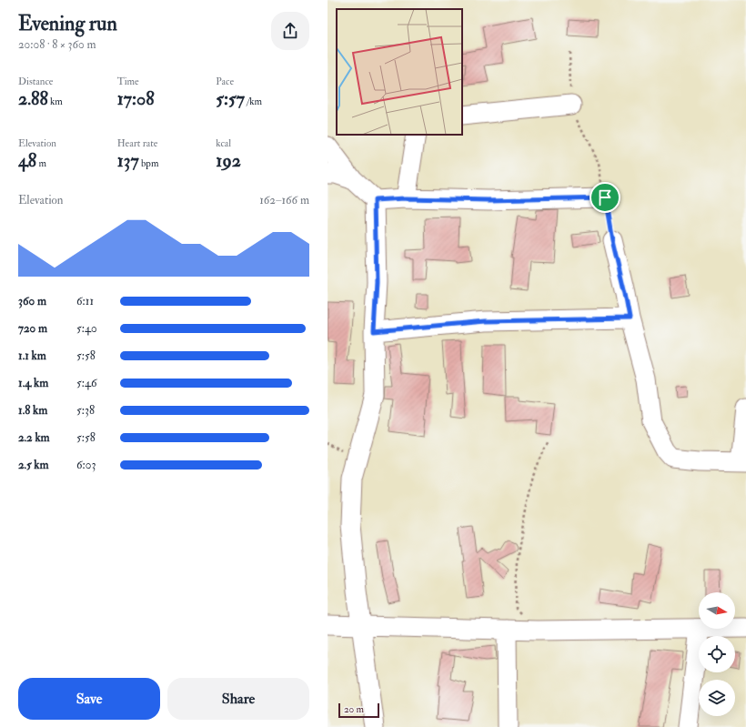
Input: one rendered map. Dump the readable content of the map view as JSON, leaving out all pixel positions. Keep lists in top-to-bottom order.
{
  "scale_bar": "20 m",
  "north": "right",
  "page": {
    "heading": ["Evening run", "20:08 · 8 × 360 m"],
    "stats": [
      ["Distance", "2.88 km"],
      ["Time", "17:08"],
      ["Pace", "5:57 /km"],
      ["Elevation", "48 m"],
      ["Heart rate", "137 bpm"],
      ["kcal", "192"]
    ],
    "chart": ["Elevation", "162–166 m"],
    "list": [
      {
        "name": "360 m",
        "note": "6:11"
      },
      {
        "name": "720 m",
        "note": "5:40"
      },
      {
        "name": "1.1 km",
        "note": "5:58"
      },
      {
        "name": "1.4 km",
        "note": "5:46"
      },
      {
        "name": "1.8 km",
        "note": "5:38"
      },
      {
        "name": "2.2 km",
        "note": "5:58"
      },
      {
        "name": "2.5 km",
        "note": "6:03"
      }
    ],
    "buttons": ["Save", "Share"],
    "scale": "20 m"
  }
}
